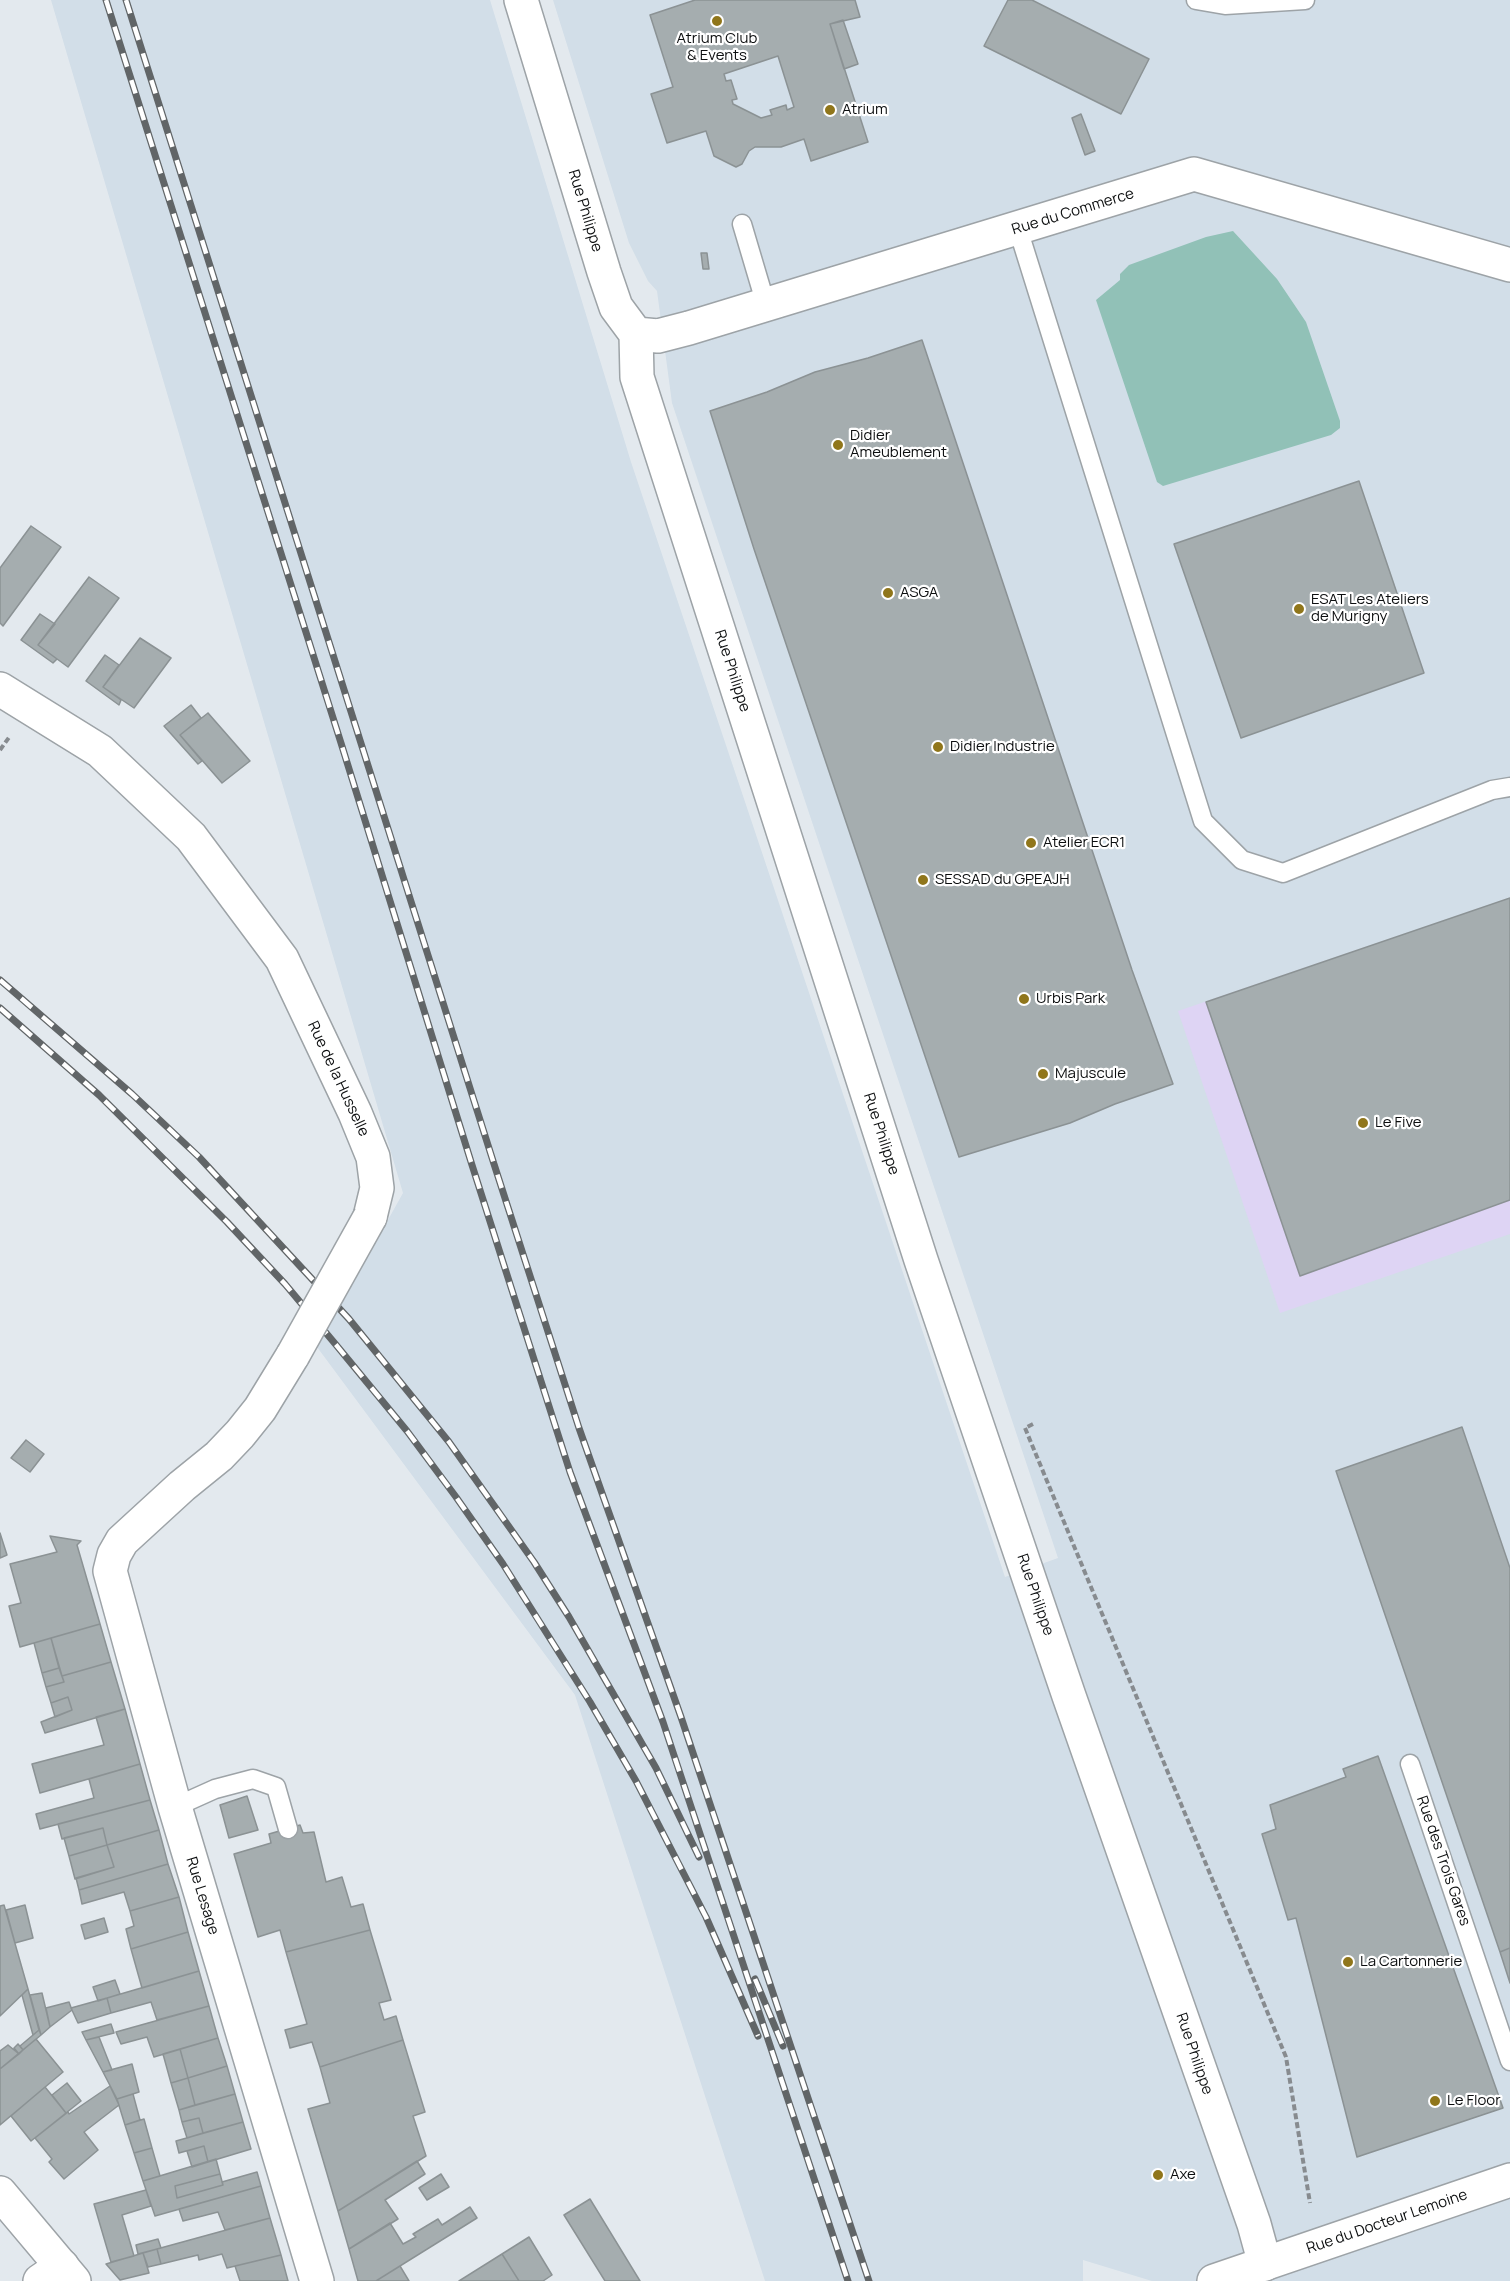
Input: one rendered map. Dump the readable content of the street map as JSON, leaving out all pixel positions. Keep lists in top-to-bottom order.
{
  "streets": {
    "street": [
      "Rue Philippe",
      "Rue du Commerce",
      "Rue de la Husselle",
      "Rue Lesage",
      "Rue du Docteur Lemoine"
    ],
    "lane": ["Rue des Trois Gares"]
  },
  "crossings": [
    ["Rue Philippe", "Rue du Commerce"],
    ["Rue Philippe", "Rue du Docteur Lemoine"],
    ["Rue de la Husselle", "Rue Lesage"]
  ],
  "places": [
    "Atrium Club & Events",
    "Atrium",
    "Didier Ameublement",
    "ASGA",
    "ESAT Les Ateliers de Murigny",
    "Didier Industrie",
    "Atelier ECR1",
    "SESSAD du GPEAJH",
    "Urbis Park",
    "Majuscule",
    "Le Five",
    "La Cartonnerie",
    "Le Floor",
    "Axe"
  ]
}
